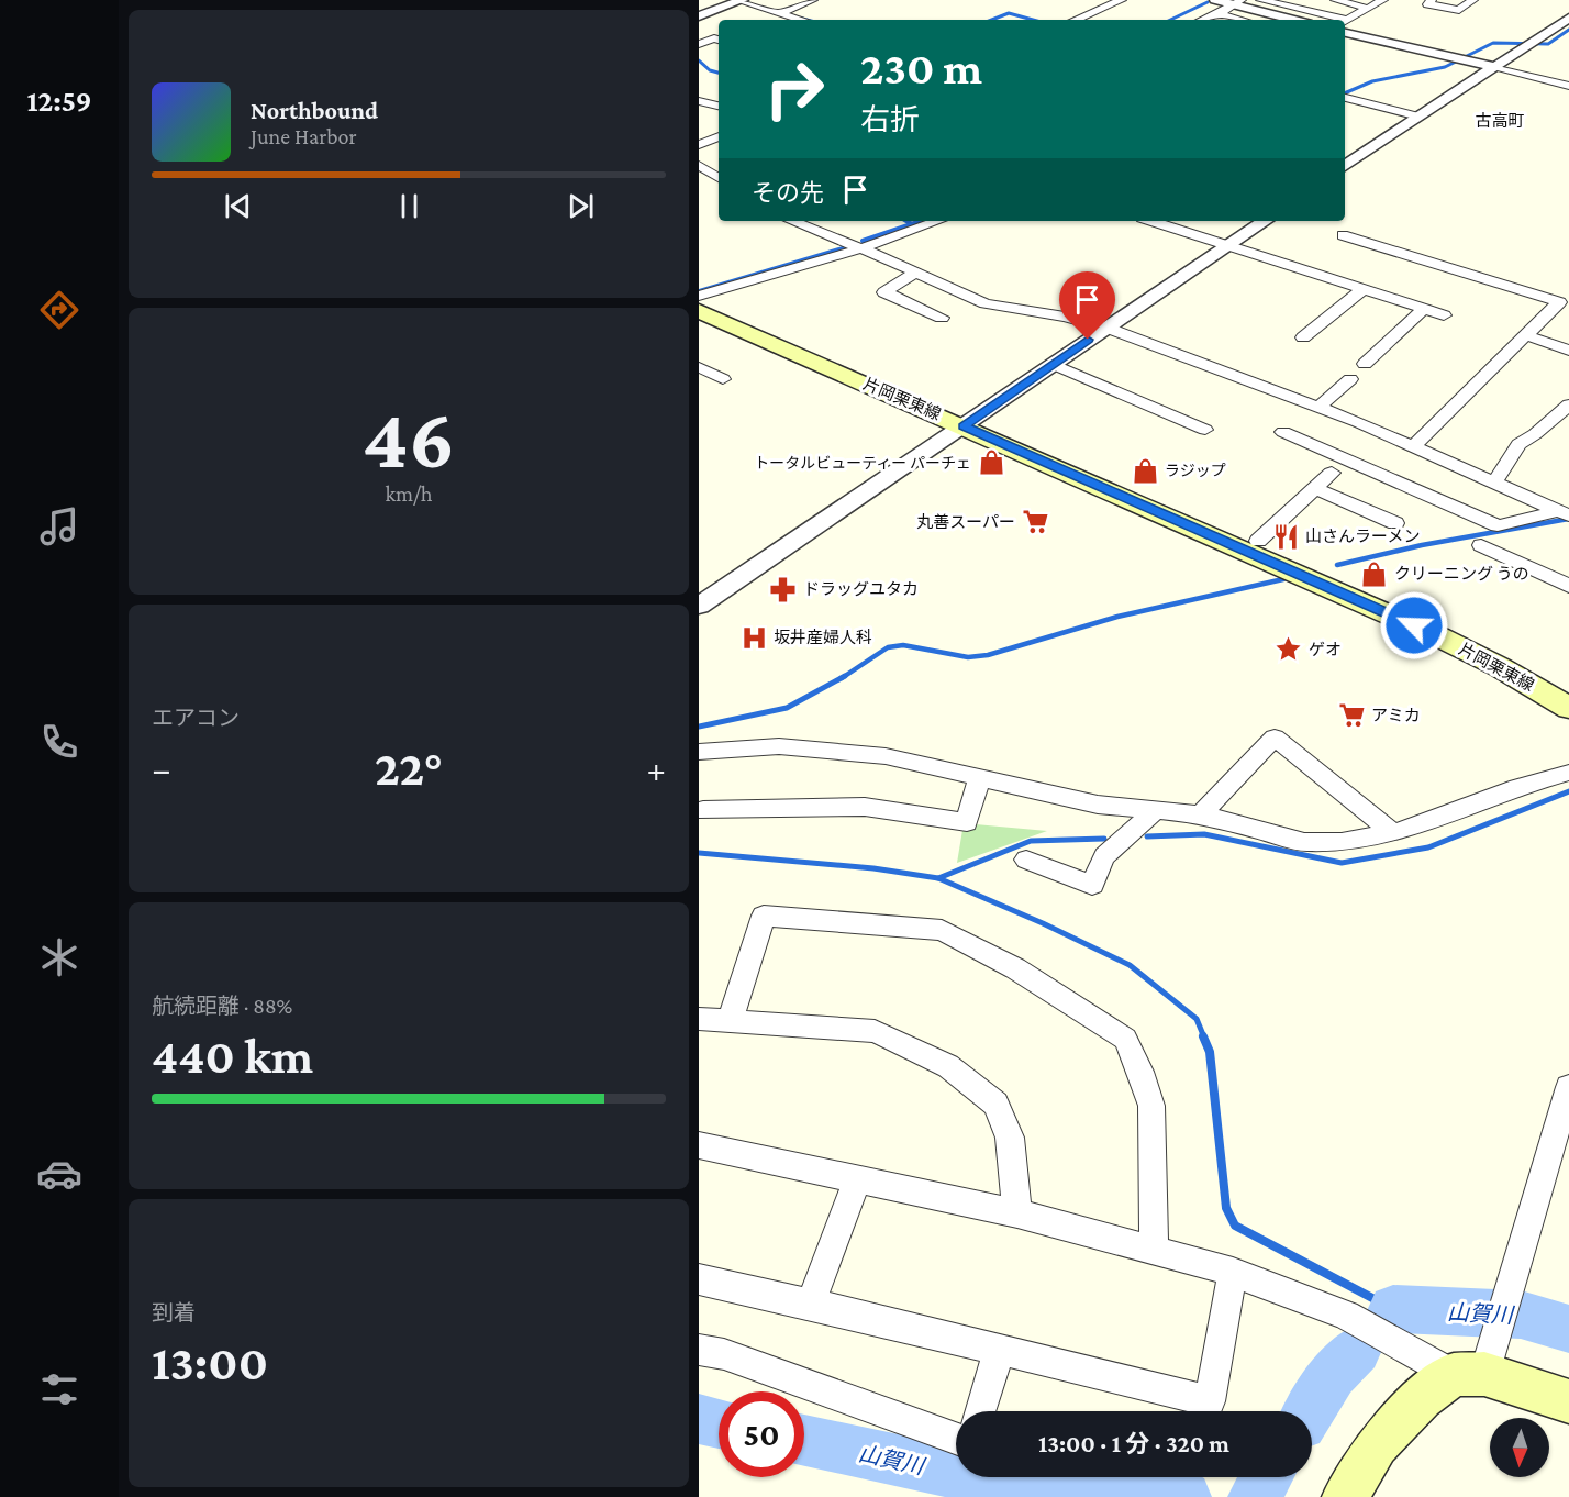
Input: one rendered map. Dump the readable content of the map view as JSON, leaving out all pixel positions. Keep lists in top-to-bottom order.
{
  "streets": {
    "main road": ["片岡栗東線"]
  },
  "districts": ["古高町"],
  "water": ["山賀川"],
  "places": {
    "shop": ["トータルビューティー パーチェ", "ラジップ", "クリーニング うの"],
    "supermarket": ["丸善スーパー", "アミカ"],
    "restaurant": ["山さんラーメン"],
    "pharmacy": ["ドラッグユタカ"],
    "hospital": ["坂井産婦人科"],
    "place": ["ゲオ"]
  },
  "north": "bottom",
  "page": {
    "tabs": "12:59",
    "turn": ["230 m", "右折"],
    "song": ["Northbound", "June Harbor"],
    "then": "その先",
    "tile": [
      ["46", "km/h"],
      "エアコン",
      ["航続距離 · 88%", "440 km"],
      ["到着", "13:00"]
    ],
    "heat": ["−", "22°", "+"],
    "limit": "50",
    "trip": "13:00 · 1 分 · 320 m"
  }
}
